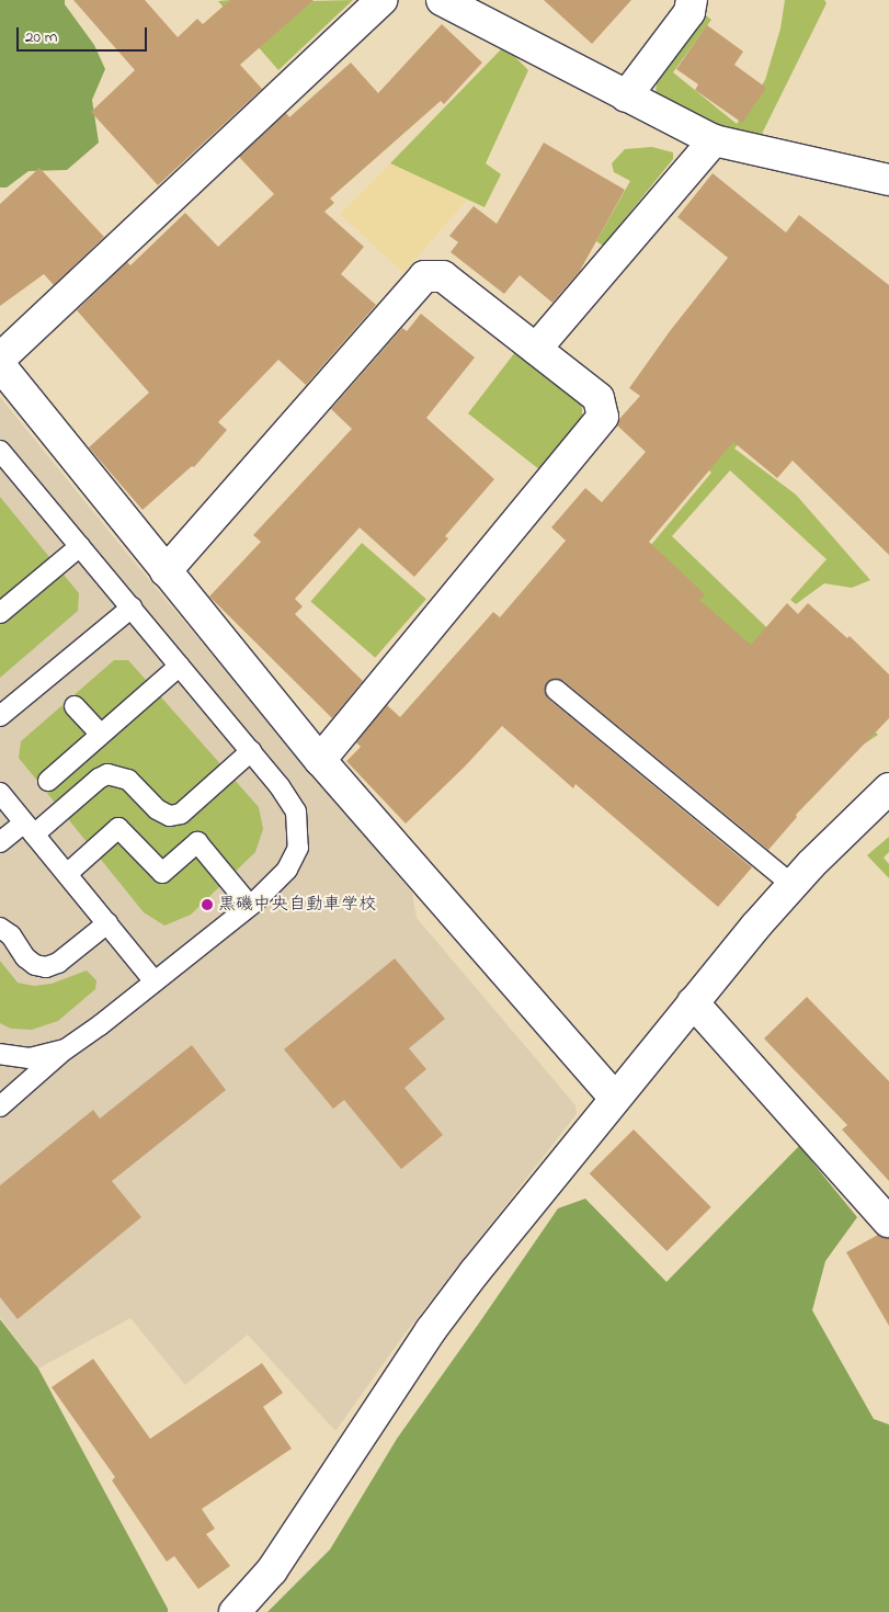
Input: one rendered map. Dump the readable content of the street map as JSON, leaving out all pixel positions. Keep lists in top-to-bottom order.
{
  "places": ["黒磯中央自動車学校"],
  "scale_bar": "20 m"
}
